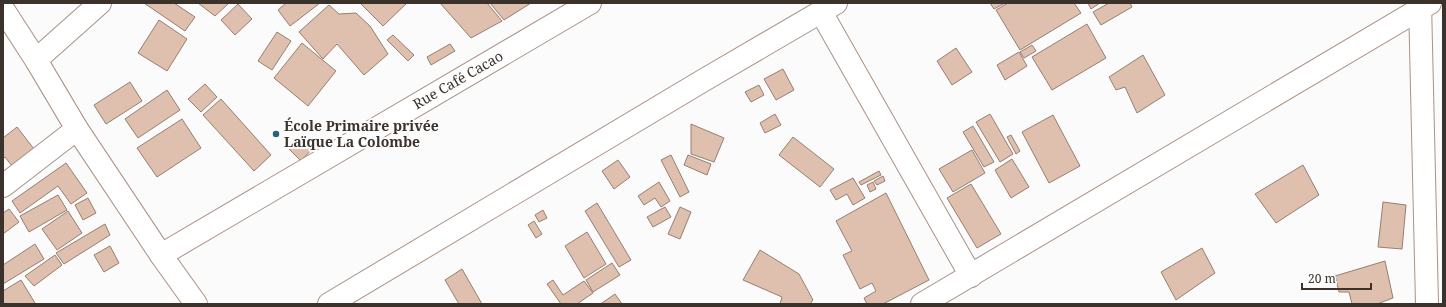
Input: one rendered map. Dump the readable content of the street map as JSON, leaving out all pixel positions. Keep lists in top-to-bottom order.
{
  "streets": {
    "street": ["Rue Café Cacao"]
  },
  "places": ["École Primaire privée Laïque La Colombe"],
  "scale_bar": "20 m"
}
